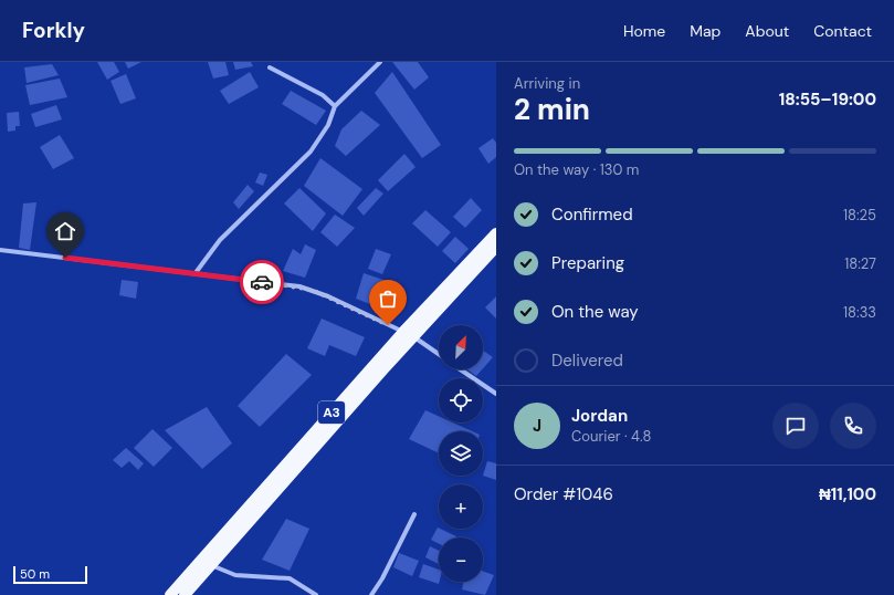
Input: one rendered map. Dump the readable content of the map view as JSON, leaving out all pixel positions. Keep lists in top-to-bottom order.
{
  "streets": {
    "main road": ["A3"]
  },
  "scale_bar": "50 m",
  "north": "top right",
  "page": {
    "header": "Forkly",
    "nav": [
      "Home",
      "Map",
      "About",
      "Contact"
    ],
    "heading": ["2 min", "Arriving in", "18:55–19:00"],
    "panel": [
      "Jordan",
      "Courier · 4.8",
      "Order #1046",
      "₦11,100"
    ],
    "bar": "On the way · 130 m",
    "list": [
      ["Confirmed", "18:25"],
      ["Preparing", "18:27"],
      ["On the way", "18:33"],
      "Delivered"
    ],
    "map_buttons": ["+", "−"],
    "round": "J",
    "scale": "50 m"
  }
}
